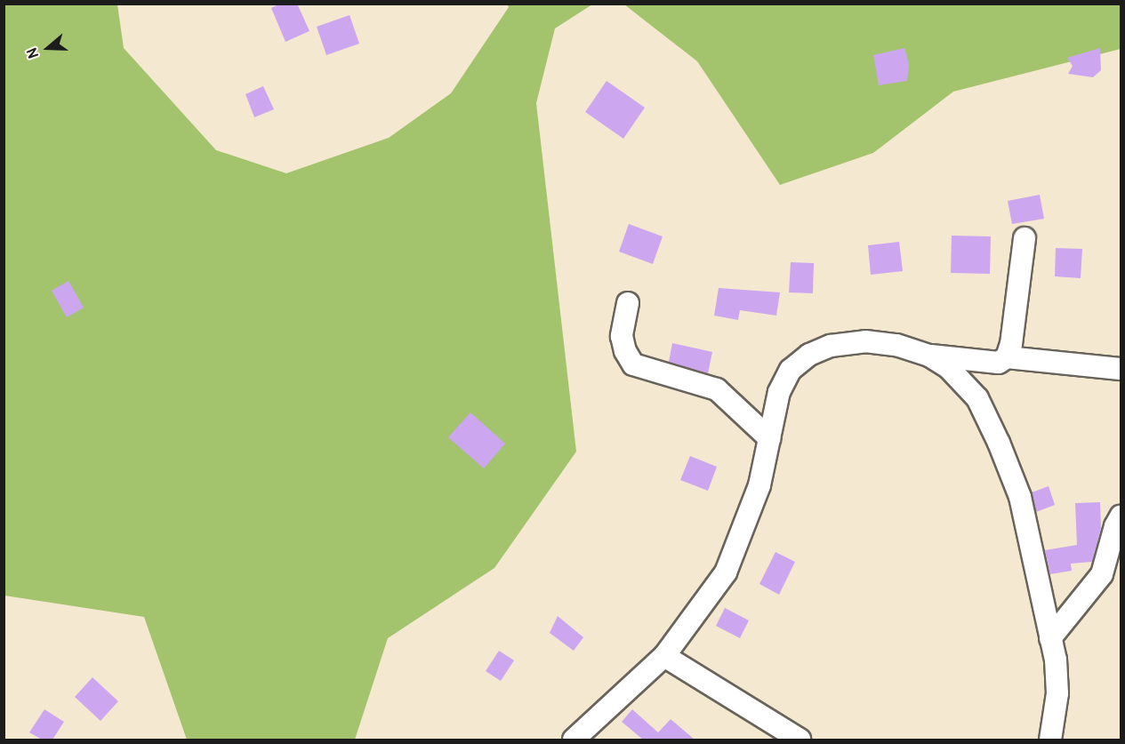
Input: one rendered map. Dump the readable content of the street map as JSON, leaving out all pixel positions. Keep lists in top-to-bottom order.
{
  "north": "left"
}
